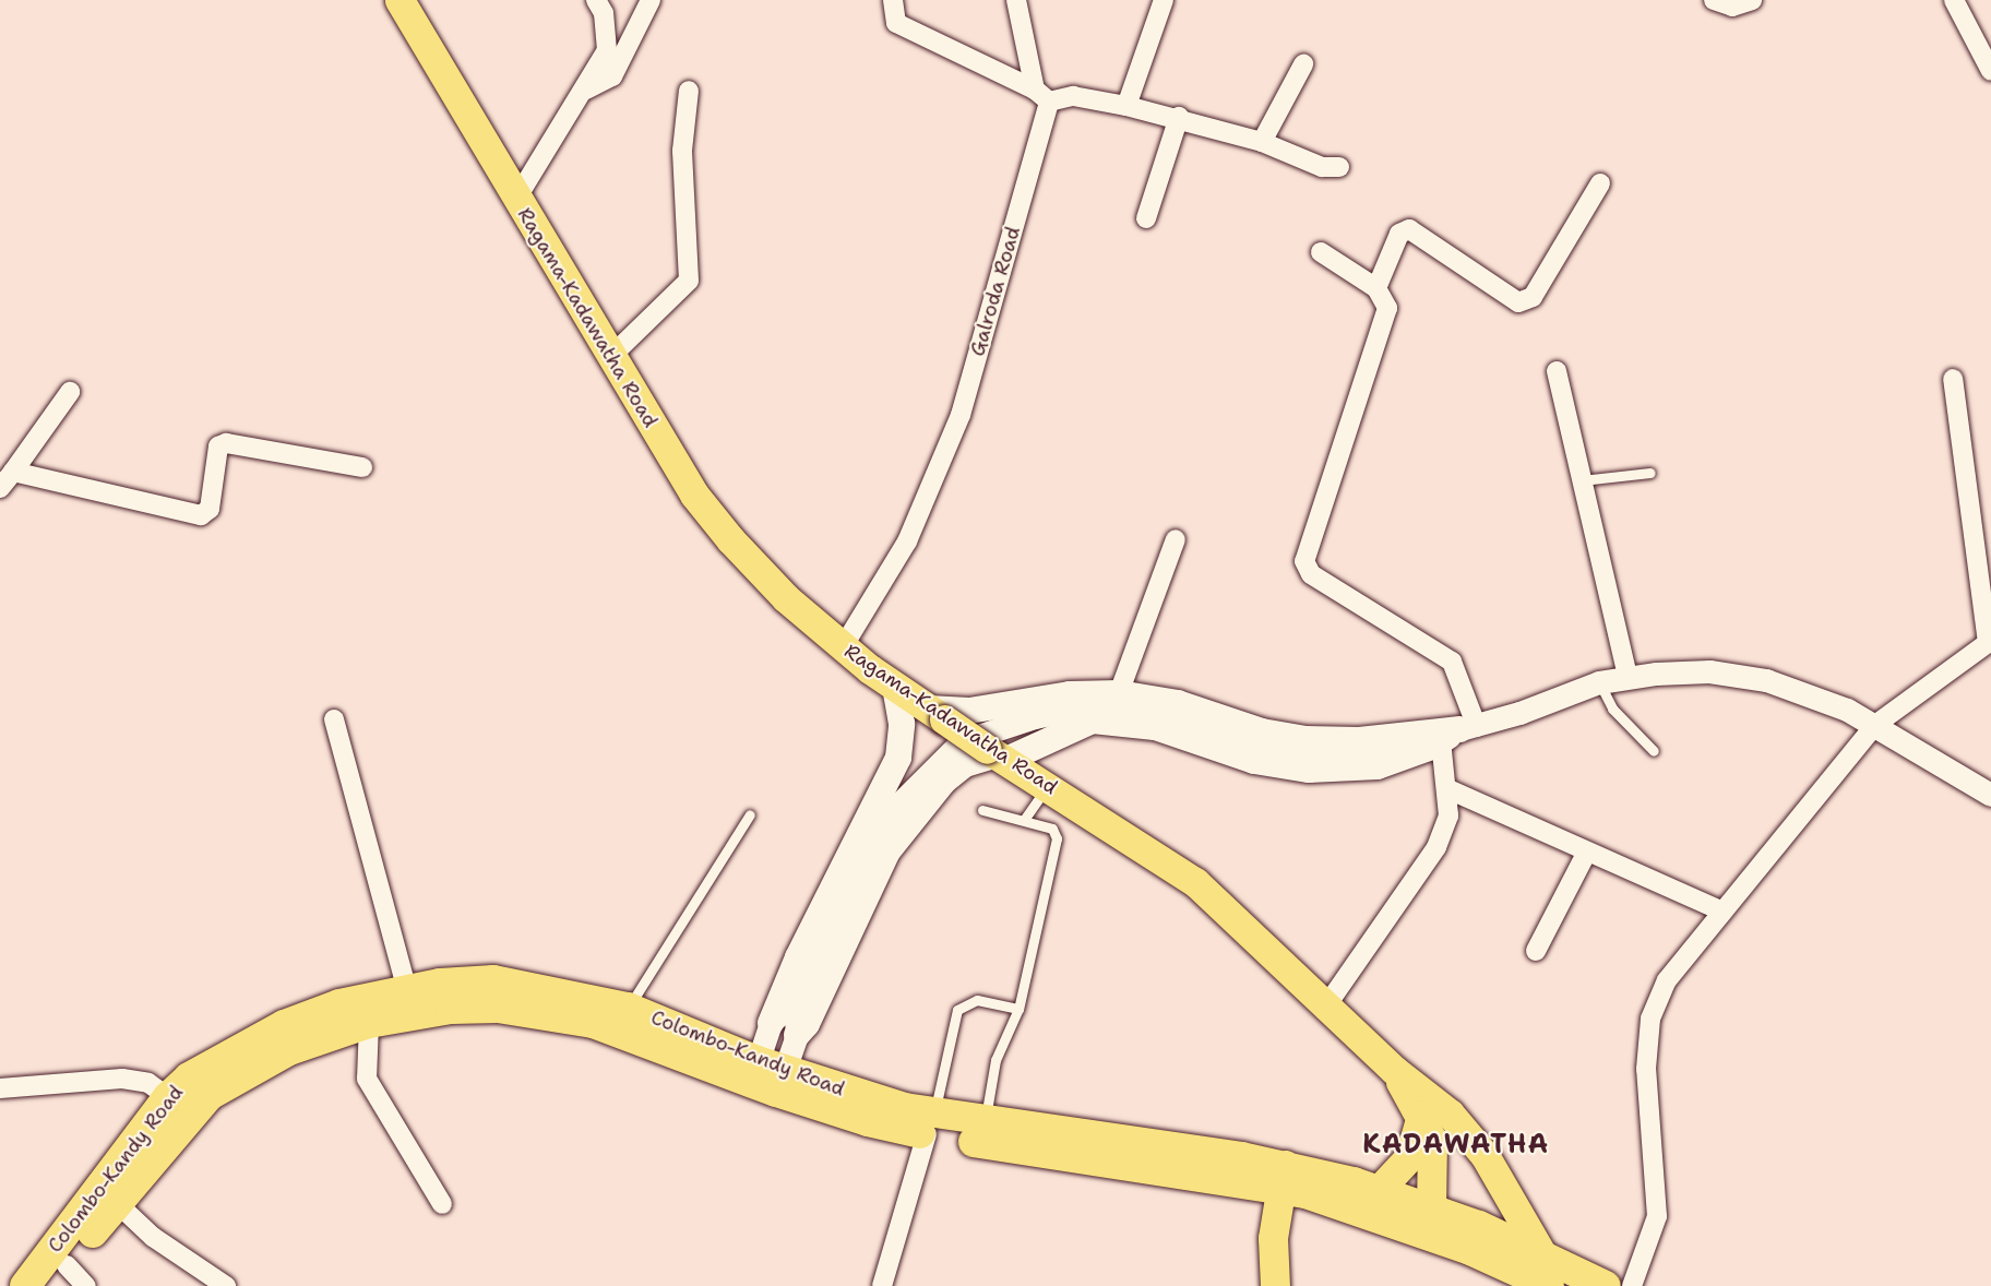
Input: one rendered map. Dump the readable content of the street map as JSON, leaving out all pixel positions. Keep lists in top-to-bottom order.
{
  "streets": {
    "highway": ["Colombo-Kandy Road"],
    "main road": ["Ragama-Kadawatha Road"],
    "street": ["Galroda Road"]
  },
  "crossings": [
    ["Galroda Road", "Ragama-Kadawatha Road"]
  ],
  "districts": ["KADAWATHA"]
}
